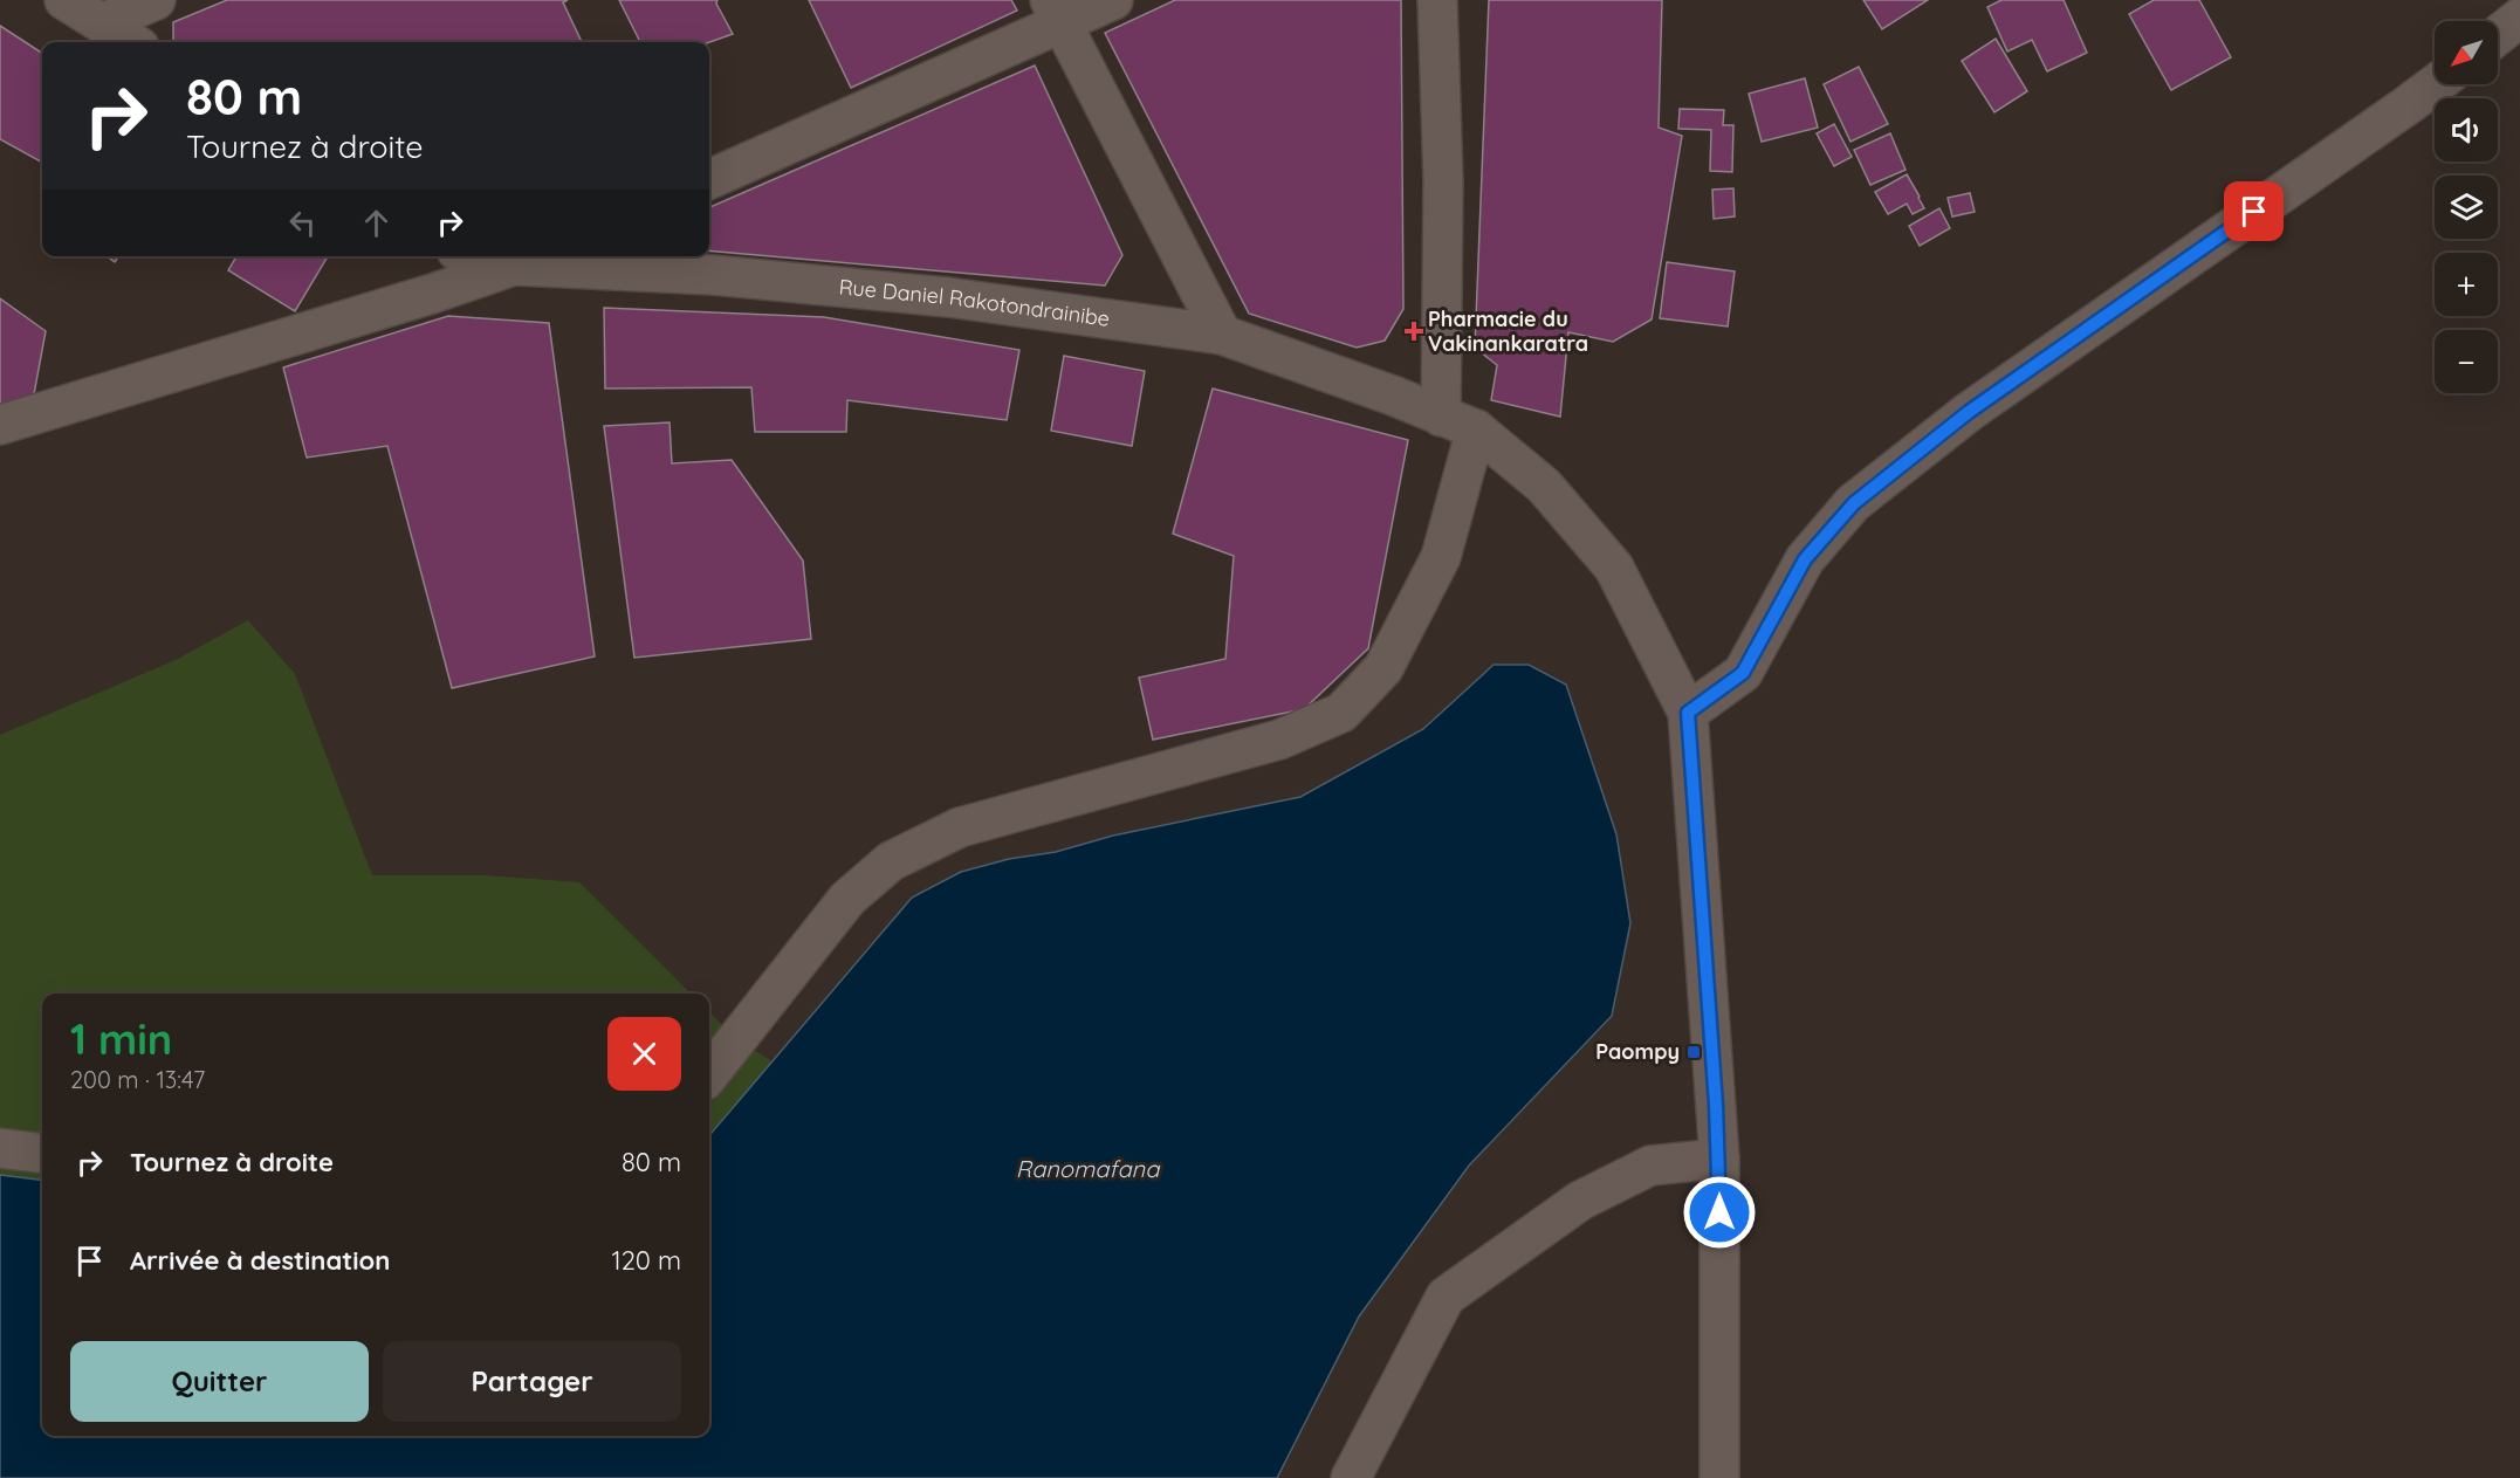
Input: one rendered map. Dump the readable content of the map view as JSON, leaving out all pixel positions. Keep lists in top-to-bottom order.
{
  "streets": {
    "street": ["Rue Daniel Rakotondrainibe"]
  },
  "water": ["Ranomafana"],
  "places": {
    "health": ["Pharmacie du Vakinankaratra"],
    "transit": ["Paompy"]
  },
  "north": "bottom left",
  "page": {
    "map_buttons": ["+", "−"],
    "turn": ["80 m", "Tournez à droite"],
    "heading": ["1 min", "200 m · 13:47"],
    "list": [
      {
        "name": "Tournez à droite",
        "value": "80 m"
      },
      {
        "name": "Arrivée à destination",
        "value": "120 m"
      }
    ],
    "buttons": ["Quitter", "Partager"]
  }
}
